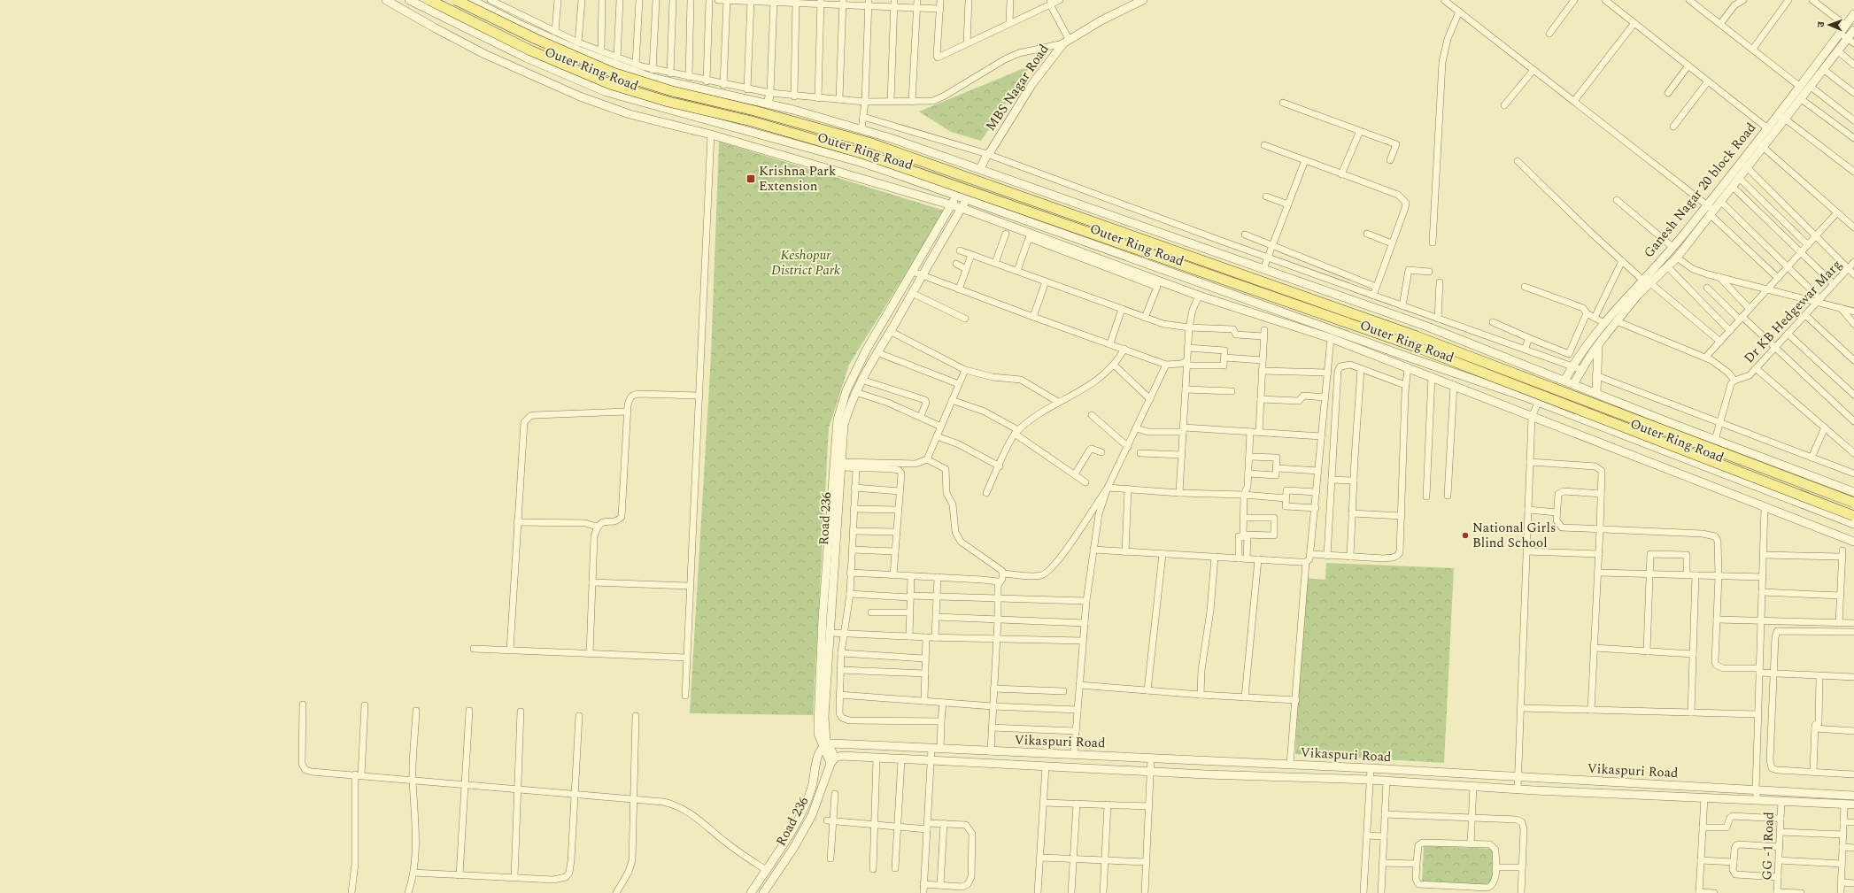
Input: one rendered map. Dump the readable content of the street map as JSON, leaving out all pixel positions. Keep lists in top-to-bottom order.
{
  "streets": {
    "main road": ["Outer Ring Road"],
    "street": [
      "MBS Nagar Road",
      "Ganesh Nagar 20 block Road",
      "Dr KB Hedgewar Marg",
      "Road 236",
      "Vikaspuri Road",
      "GG -1 Road"
    ]
  },
  "crossings": [
    ["Outer Ring Road", "MBS Nagar Road"],
    ["Outer Ring Road", "Ganesh Nagar 20 block Road"],
    ["Outer Ring Road", "Road 236"],
    ["Road 236", "Vikaspuri Road"],
    ["Vikaspuri Road", "GG -1 Road"]
  ],
  "parks": ["Keshopur District Park"],
  "places": {
    "transit": ["Krishna Park Extension"],
    "other": ["National Girls Blind School"]
  },
  "north": "left"
}
